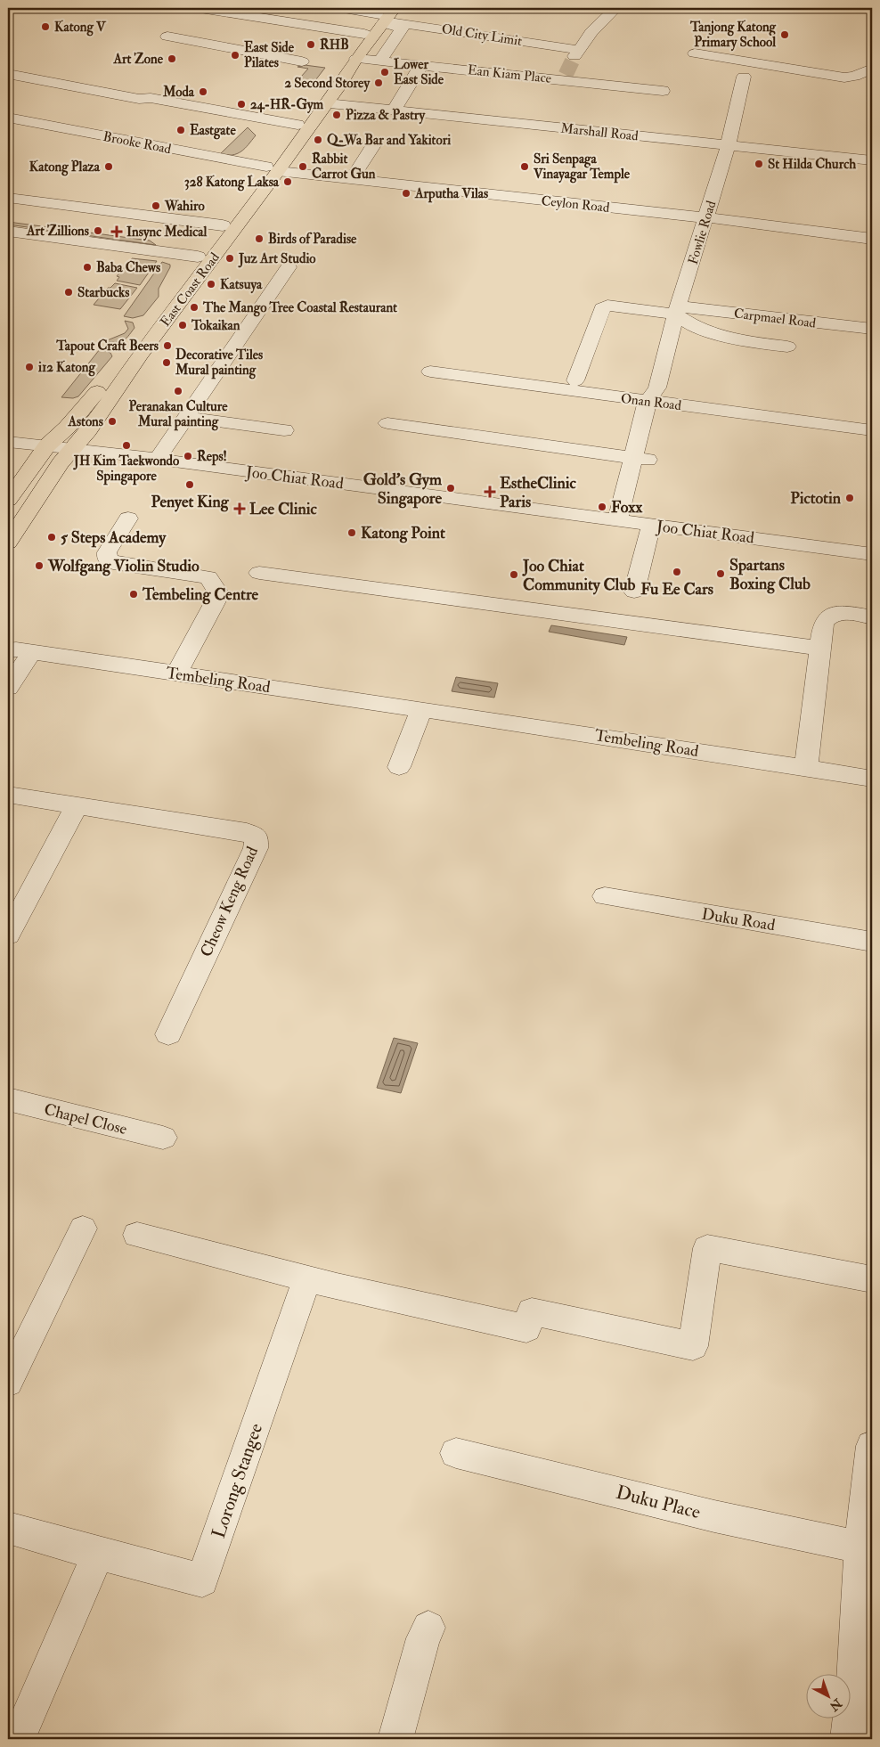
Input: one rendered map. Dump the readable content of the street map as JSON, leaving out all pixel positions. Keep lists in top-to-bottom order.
{
  "streets": {
    "main road": ["East Coast Road"],
    "street": [
      "Old City Limit",
      "Ean Kiam Place",
      "Marshall Road",
      "Brooke Road",
      "Ceylon Road",
      "Fowlie Road",
      "Carpmael Road",
      "Onan Road",
      "Joo Chiat Road",
      "Tembeling Road",
      "Cheow Keng Road",
      "Duku Road",
      "Chapel Close",
      "Lorong Stangee",
      "Duku Place"
    ]
  },
  "crossings": [
    ["Ean Kiam Place", "East Coast Road"],
    ["Marshall Road", "Fowlie Road"],
    ["Marshall Road", "East Coast Road"],
    ["Brooke Road", "Ceylon Road"],
    ["Brooke Road", "East Coast Road"],
    ["Ceylon Road", "Fowlie Road"],
    ["Ceylon Road", "East Coast Road"],
    ["Fowlie Road", "Carpmael Road"],
    ["Fowlie Road", "Onan Road"],
    ["Fowlie Road", "Joo Chiat Road"],
    ["East Coast Road", "Joo Chiat Road"]
  ],
  "places": {
    "other": [
      "Katong V",
      "Tanjong Katong Primary School",
      "RHB",
      "East Side Pilates",
      "Art Zone",
      "Lower East Side",
      "2 Second Storey",
      "Moda",
      "24-HR-Gym",
      "Pizza & Pastry",
      "Eastgate",
      "Q-Wa Bar and Yakitori",
      "St Hilda Church",
      "Katong Plaza",
      "Rabbit Carrot Gun",
      "Sri Senpaga Vinayagar Temple",
      "328 Katong Laksa",
      "Arputha Vilas",
      "Wahiro",
      "Art Zillions",
      "Birds of Paradise",
      "Juz Art Studio",
      "Baba Chews",
      "Katsuya",
      "Starbucks",
      "The Mango Tree Coastal Restaurant",
      "Tokaikan",
      "Tapout Craft Beers",
      "Decorative Tiles Mural painting",
      "i12 Katong",
      "Peranakan Culture Mural painting",
      "Astons",
      "JH Kim Taekwondo Spingapore",
      "Reps!",
      "Penyet King",
      "Gold's Gym Singapore",
      "Pictotin",
      "Foxx",
      "Katong Point",
      "5 Steps Academy",
      "Wolfgang Violin Studio",
      "Fu Ee Cars",
      "Spartans Boxing Club",
      "Joo Chiat Community Club",
      "Tembeling Centre"
    ],
    "health": ["Insync Medical", "EstheClinic Paris", "Lee Clinic"]
  },
  "north": "bottom right"
}
